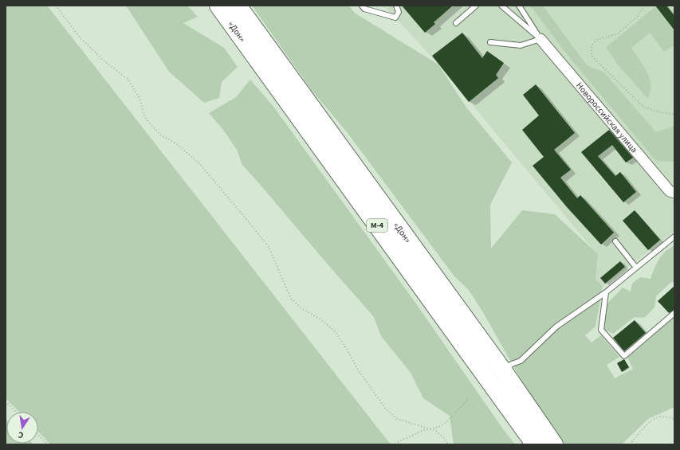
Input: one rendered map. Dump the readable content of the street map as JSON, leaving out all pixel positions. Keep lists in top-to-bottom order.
{
  "streets": {
    "highway": ["«Дон»", "М-4"],
    "street": ["Новороссийская улица"]
  },
  "north": "bottom"
}
